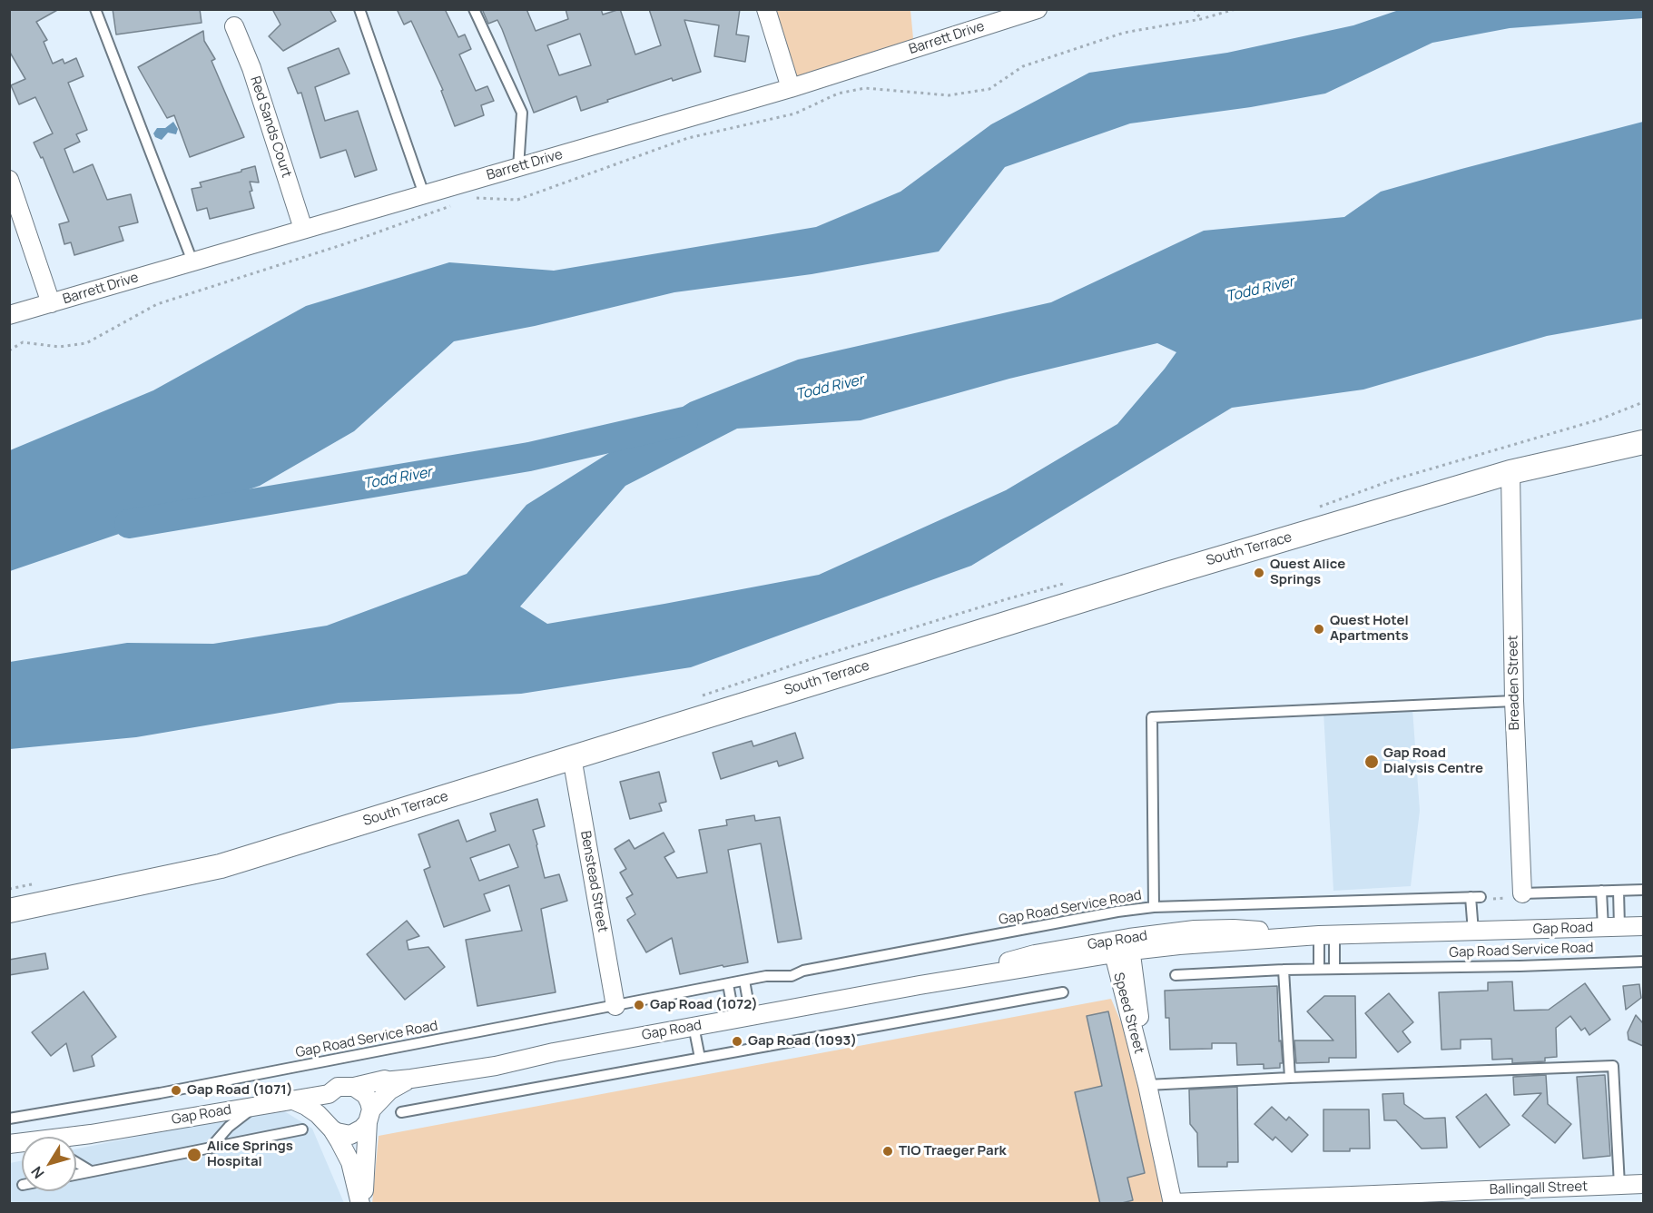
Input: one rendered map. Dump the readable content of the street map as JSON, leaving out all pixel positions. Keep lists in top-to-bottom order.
{
  "streets": {
    "street": [
      "Barrett Drive",
      "Red Sands Court",
      "South Terrace",
      "Breaden Street",
      "Benstead Street",
      "Gap Road",
      "Speed Street",
      "Ballingall Street"
    ],
    "lane": ["Gap Road Service Road"]
  },
  "crossings": [
    ["Barrett Drive", "Red Sands Court"],
    ["South Terrace", "Breaden Street"],
    ["South Terrace", "Benstead Street"],
    ["Benstead Street", "Gap Road Service Road"],
    ["Gap Road Service Road", "Gap Road"],
    ["Gap Road", "Speed Street"],
    ["Speed Street", "Ballingall Street"]
  ],
  "water": ["Todd River"],
  "places": [
    "Quest Alice Springs",
    "Quest Hotel Apartments",
    "Gap Road Dialysis Centre",
    "Gap Road (1072)",
    "Gap Road (1093)",
    "Gap Road (1071)",
    "TIO Traeger Park",
    "Alice Springs Hospital"
  ],
  "north": "bottom left"
}
